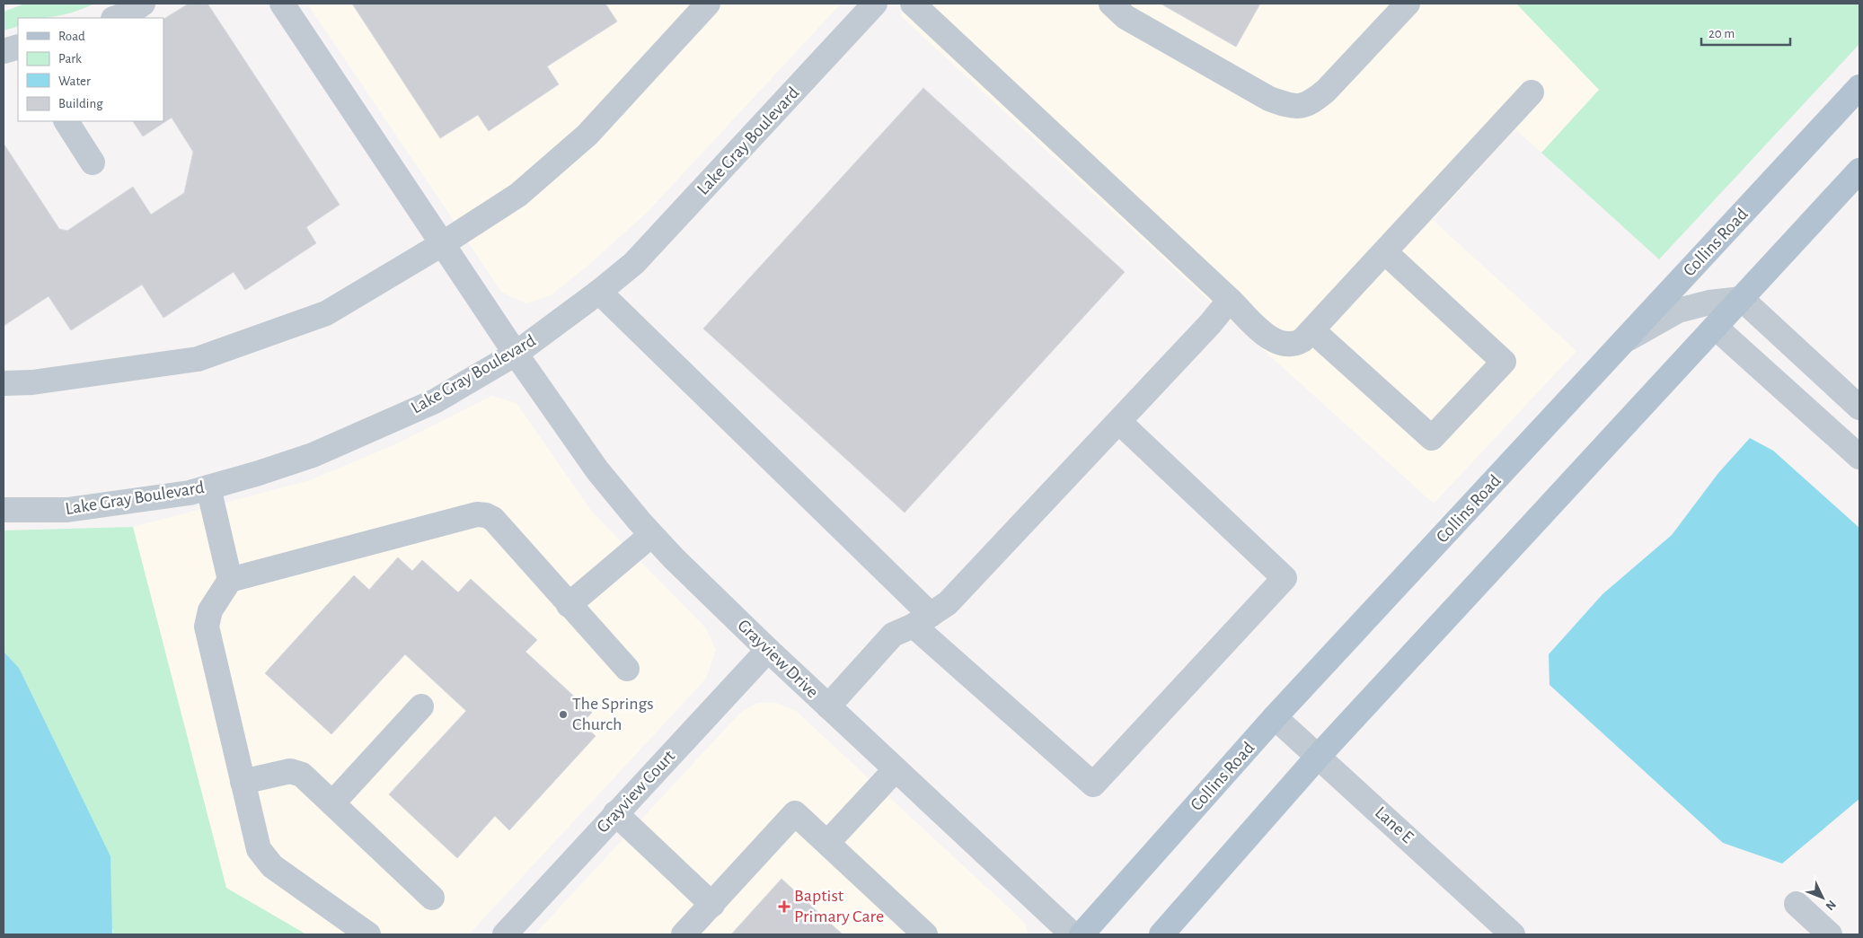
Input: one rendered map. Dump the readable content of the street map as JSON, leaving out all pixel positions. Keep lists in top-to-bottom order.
{
  "streets": {
    "main road": ["Collins Road"],
    "street": [
      "Lake Gray Boulevard",
      "Grayview Drive",
      "Grayview Court",
      "Lane E"
    ]
  },
  "crossings": [
    ["Lake Gray Boulevard", "Grayview Drive"],
    ["Collins Road", "Lane E"],
    ["Grayview Drive", "Grayview Court"]
  ],
  "places": {
    "other": ["The Springs Church"],
    "health": ["Baptist Primary Care"]
  },
  "legend": [
    "Road",
    "Park",
    "Water",
    "Building"
  ],
  "scale_bar": "20 m",
  "north": "bottom right"
}
